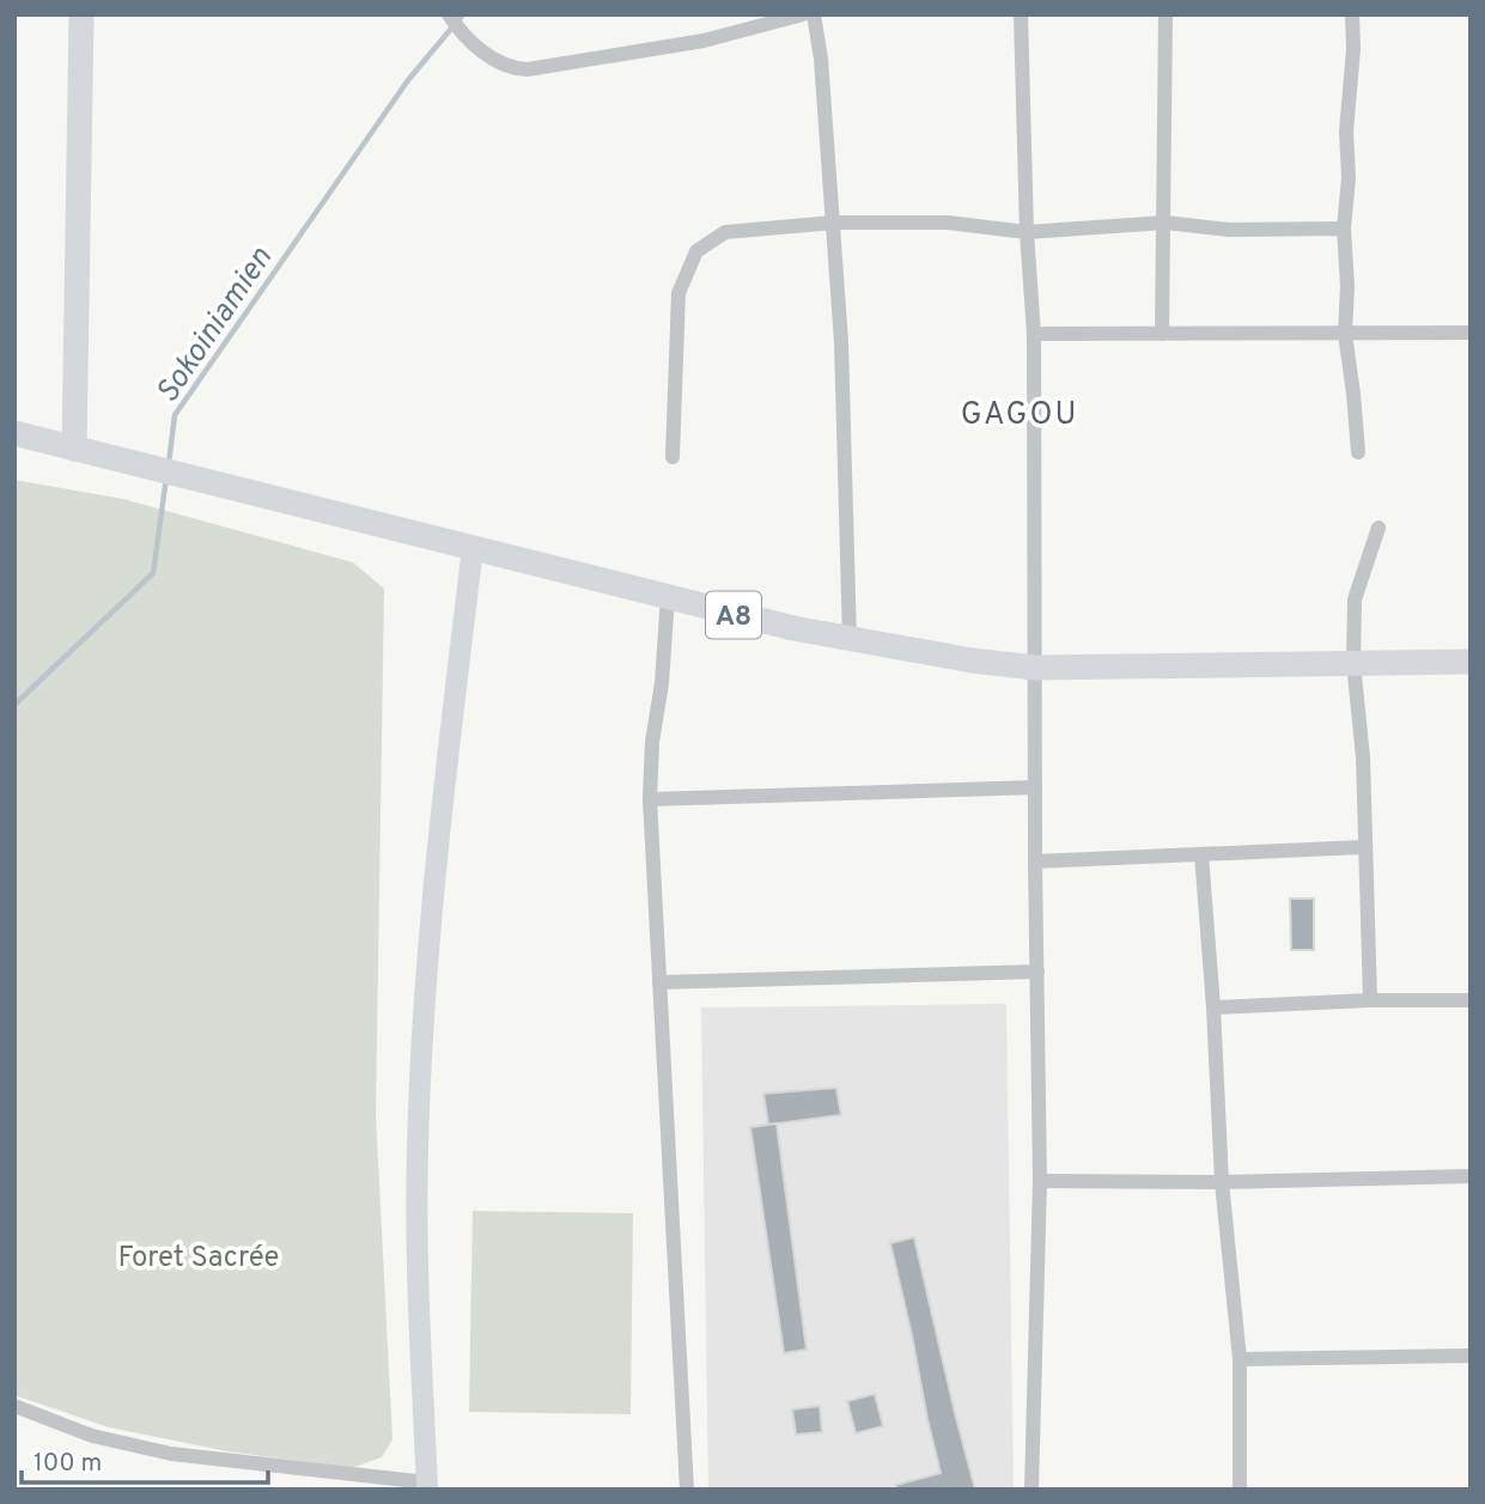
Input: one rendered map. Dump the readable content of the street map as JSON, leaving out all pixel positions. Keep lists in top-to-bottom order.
{
  "streets": {
    "main road": ["A8"]
  },
  "districts": ["GAGOU"],
  "water": ["Sokoiniamien"],
  "parks": ["Foret Sacrée"],
  "scale_bar": "100 m"
}
